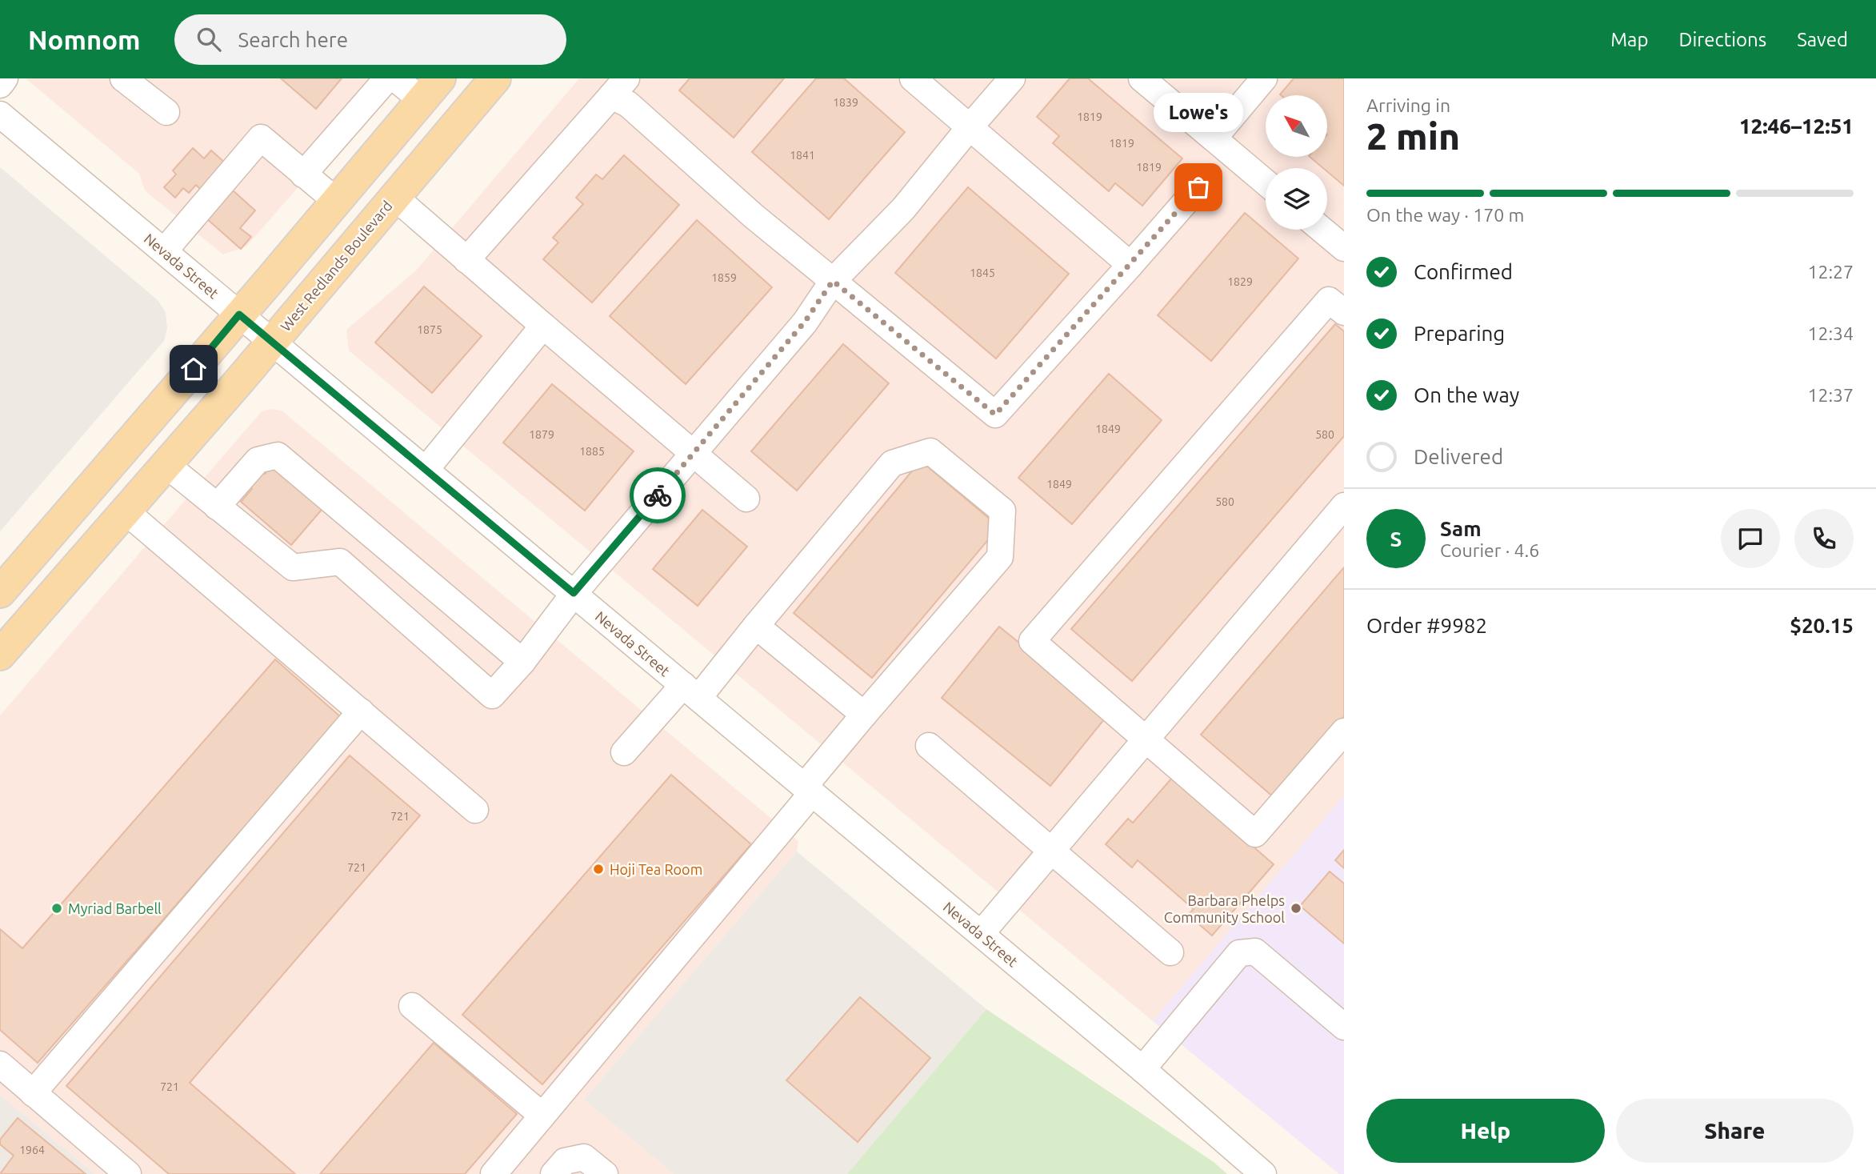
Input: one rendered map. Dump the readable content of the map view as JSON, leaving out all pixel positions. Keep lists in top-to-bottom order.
{
  "streets": {
    "main road": ["West Redlands Boulevard"],
    "street": ["Nevada Street"]
  },
  "crossings": [
    ["Nevada Street", "West Redlands Boulevard"]
  ],
  "places": [
    "Lowe's",
    "Hoji Tea Room",
    "Myriad Barbell",
    "Barbara Phelps Community School"
  ],
  "house_numbers": [
    "1839",
    "1819",
    "1819",
    "1841",
    "1819",
    "1845",
    "1859",
    "1829",
    "1875",
    "1849",
    "1879",
    "580",
    "1885",
    "1849",
    "580",
    "721",
    "721",
    "721",
    "1964"
  ],
  "north": "top left",
  "page": {
    "header": "Nomnom",
    "search": "Search here",
    "nav": ["Map", "Directions", "Saved"],
    "heading": ["2 min", "Arriving in", "12:46–12:51"],
    "panel": [
      "Sam",
      "Courier · 4.6",
      "Order #9982",
      "$20.15"
    ],
    "bubble": "Lowe's",
    "bar": "On the way · 170 m",
    "list": [
      ["Confirmed", "12:27"],
      ["Preparing", "12:34"],
      ["On the way", "12:37"],
      "Delivered"
    ],
    "round": "S",
    "buttons": ["Help", "Share"]
  }
}
